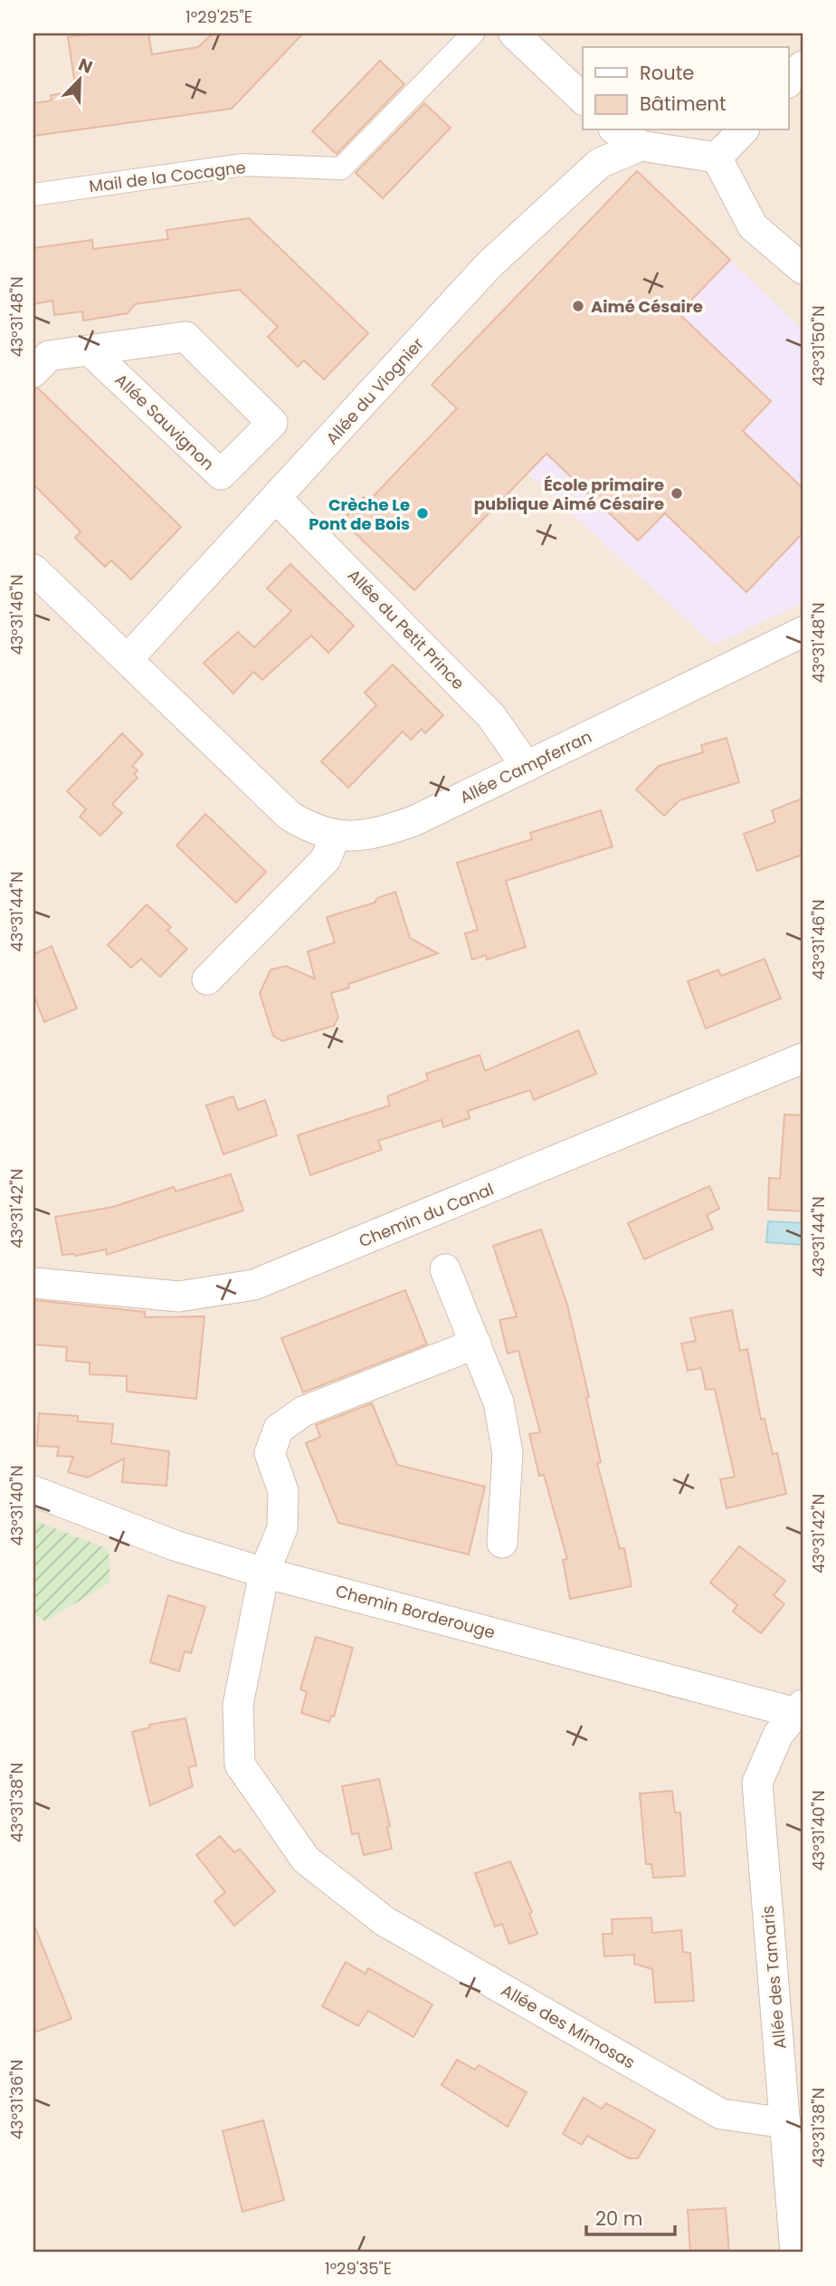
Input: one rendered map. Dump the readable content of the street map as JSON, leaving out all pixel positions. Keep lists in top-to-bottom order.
{
  "streets": {
    "street": [
      "Mail de la Cocagne",
      "Allée du Viognier",
      "Allée Sauvignon",
      "Allée du Petit Prince",
      "Allée Campferran",
      "Chemin du Canal",
      "Chemin Borderouge",
      "Allée des Tamaris",
      "Allée des Mimosas"
    ]
  },
  "crossings": [
    ["Allée du Viognier", "Allée du Petit Prince"],
    ["Allée du Viognier", "Allée Campferran"],
    ["Allée du Petit Prince", "Allée Campferran"],
    ["Chemin Borderouge", "Allée des Tamaris"],
    ["Chemin Borderouge", "Allée des Mimosas"],
    ["Allée des Tamaris", "Allée des Mimosas"]
  ],
  "places": ["Aimé Césaire", "École primaire publique Aimé Césaire", "Crèche Le Pont de Bois"],
  "legend": ["Route", "Bâtiment"],
  "scale_bar": "20 m",
  "north": "top right",
  "coordinates": [
    "1°29'25\"E",
    "43°31'48\"N",
    "43°31'50\"N",
    "43°31'46\"N",
    "43°31'44\"N",
    "43°31'42\"N",
    "43°31'40\"N",
    "43°31'38\"N",
    "43°31'36\"N",
    "1°29'35\"E"
  ]
}
